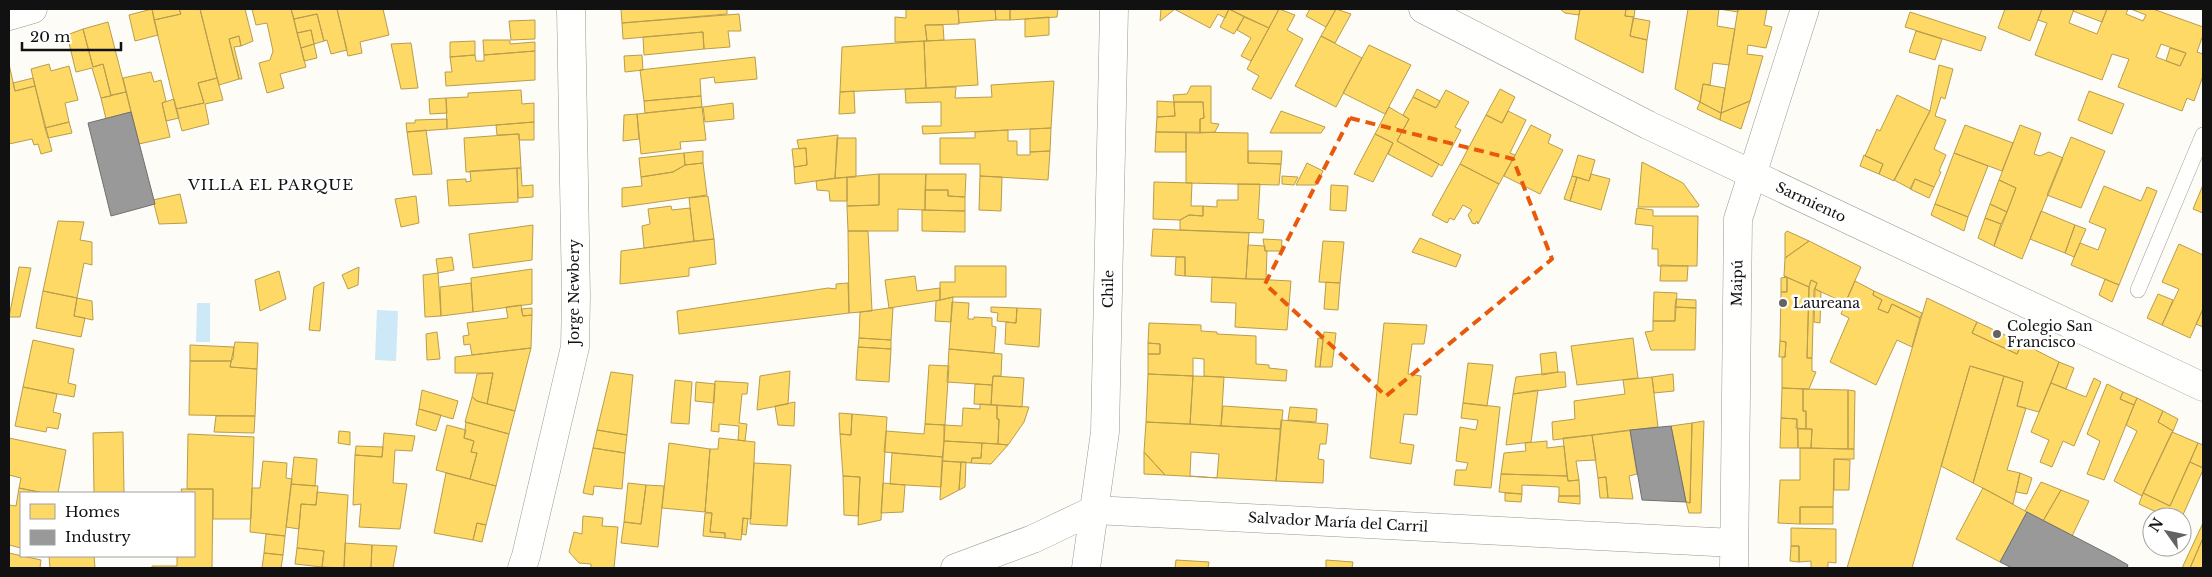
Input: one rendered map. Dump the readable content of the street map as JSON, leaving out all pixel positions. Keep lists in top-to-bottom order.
{
  "streets": {
    "street": [
      "Sarmiento",
      "Maipú",
      "Chile",
      "Jorge Newbery",
      "Salvador María del Carril"
    ]
  },
  "crossings": [
    ["Sarmiento", "Maipú"],
    ["Maipú", "Salvador María del Carril"],
    ["Chile", "Salvador María del Carril"]
  ],
  "districts": ["VILLA EL PARQUE"],
  "places": ["Laureana", "Colegio San Francisco"],
  "legend": ["Homes", "Industry"],
  "scale_bar": "20 m",
  "north": "top left"
}
